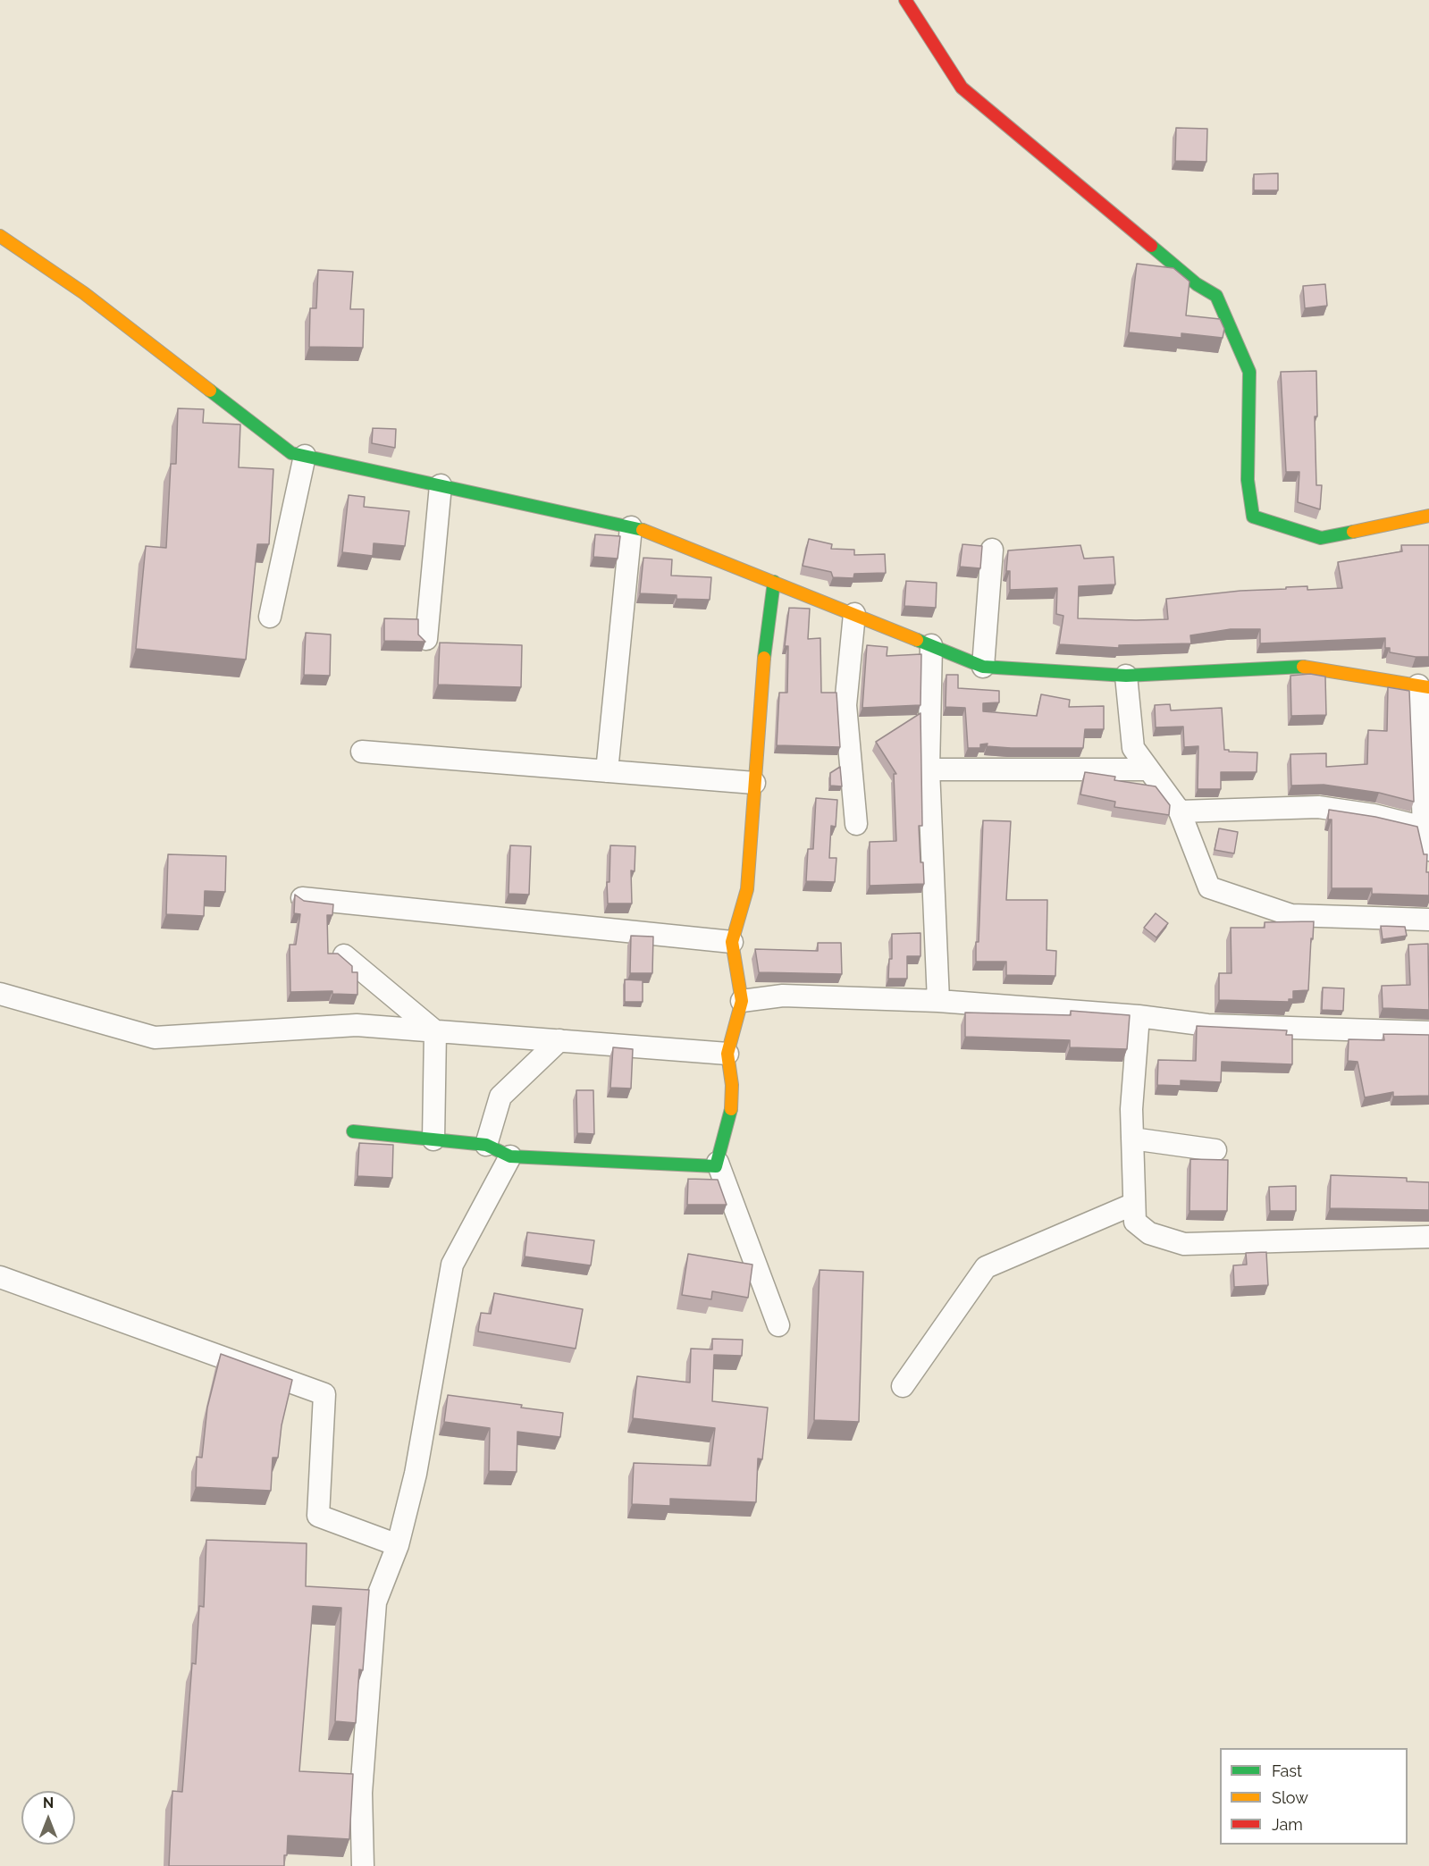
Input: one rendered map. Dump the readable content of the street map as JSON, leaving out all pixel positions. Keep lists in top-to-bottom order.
{
  "legend": ["Fast", "Slow", "Jam"],
  "north": "top"
}
